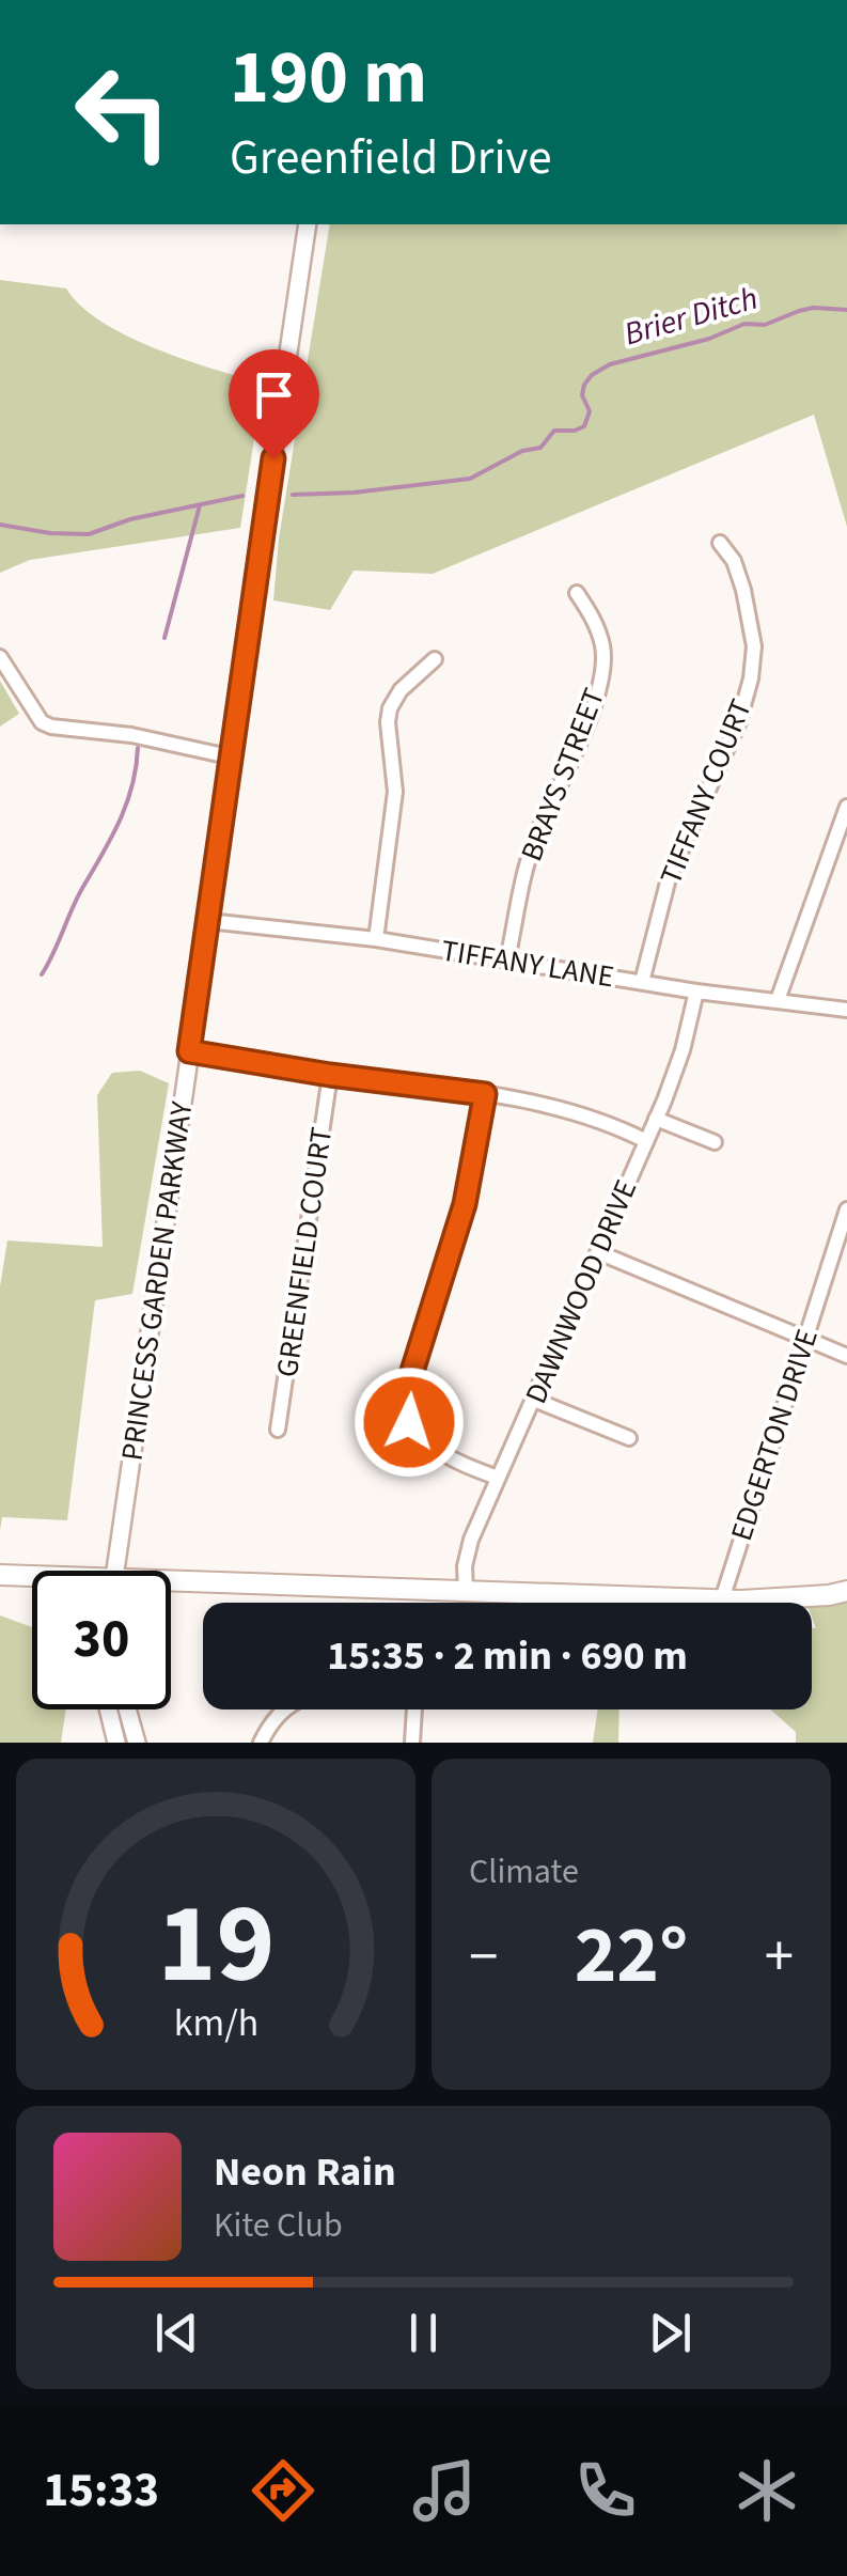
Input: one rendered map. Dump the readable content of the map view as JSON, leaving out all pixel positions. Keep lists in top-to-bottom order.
{
  "streets": {
    "street": [
      "BRAYS STREET",
      "TIFFANY COURT",
      "TIFFANY LANE",
      "GREENFIELD COURT",
      "PRINCESS GARDEN PARKWAY",
      "DAWNWOOD DRIVE",
      "EDGERTON DRIVE"
    ]
  },
  "crossings": [
    ["BRAYS STREET", "TIFFANY LANE"],
    ["TIFFANY COURT", "TIFFANY LANE"],
    ["TIFFANY LANE", "PRINCESS GARDEN PARKWAY"],
    ["TIFFANY LANE", "DAWNWOOD DRIVE"]
  ],
  "water": ["Brier Ditch"],
  "page": {
    "turn": ["190 m", "Greenfield Drive"],
    "limit": "30",
    "trip": "15:35 · 2 min · 690 m",
    "tile": "Climate",
    "heat": ["−", "22°", "+"],
    "song": ["Neon Rain", "Kite Club"],
    "tabs": "15:33",
    "gauge": ["19", "km/h"]
  }
}
